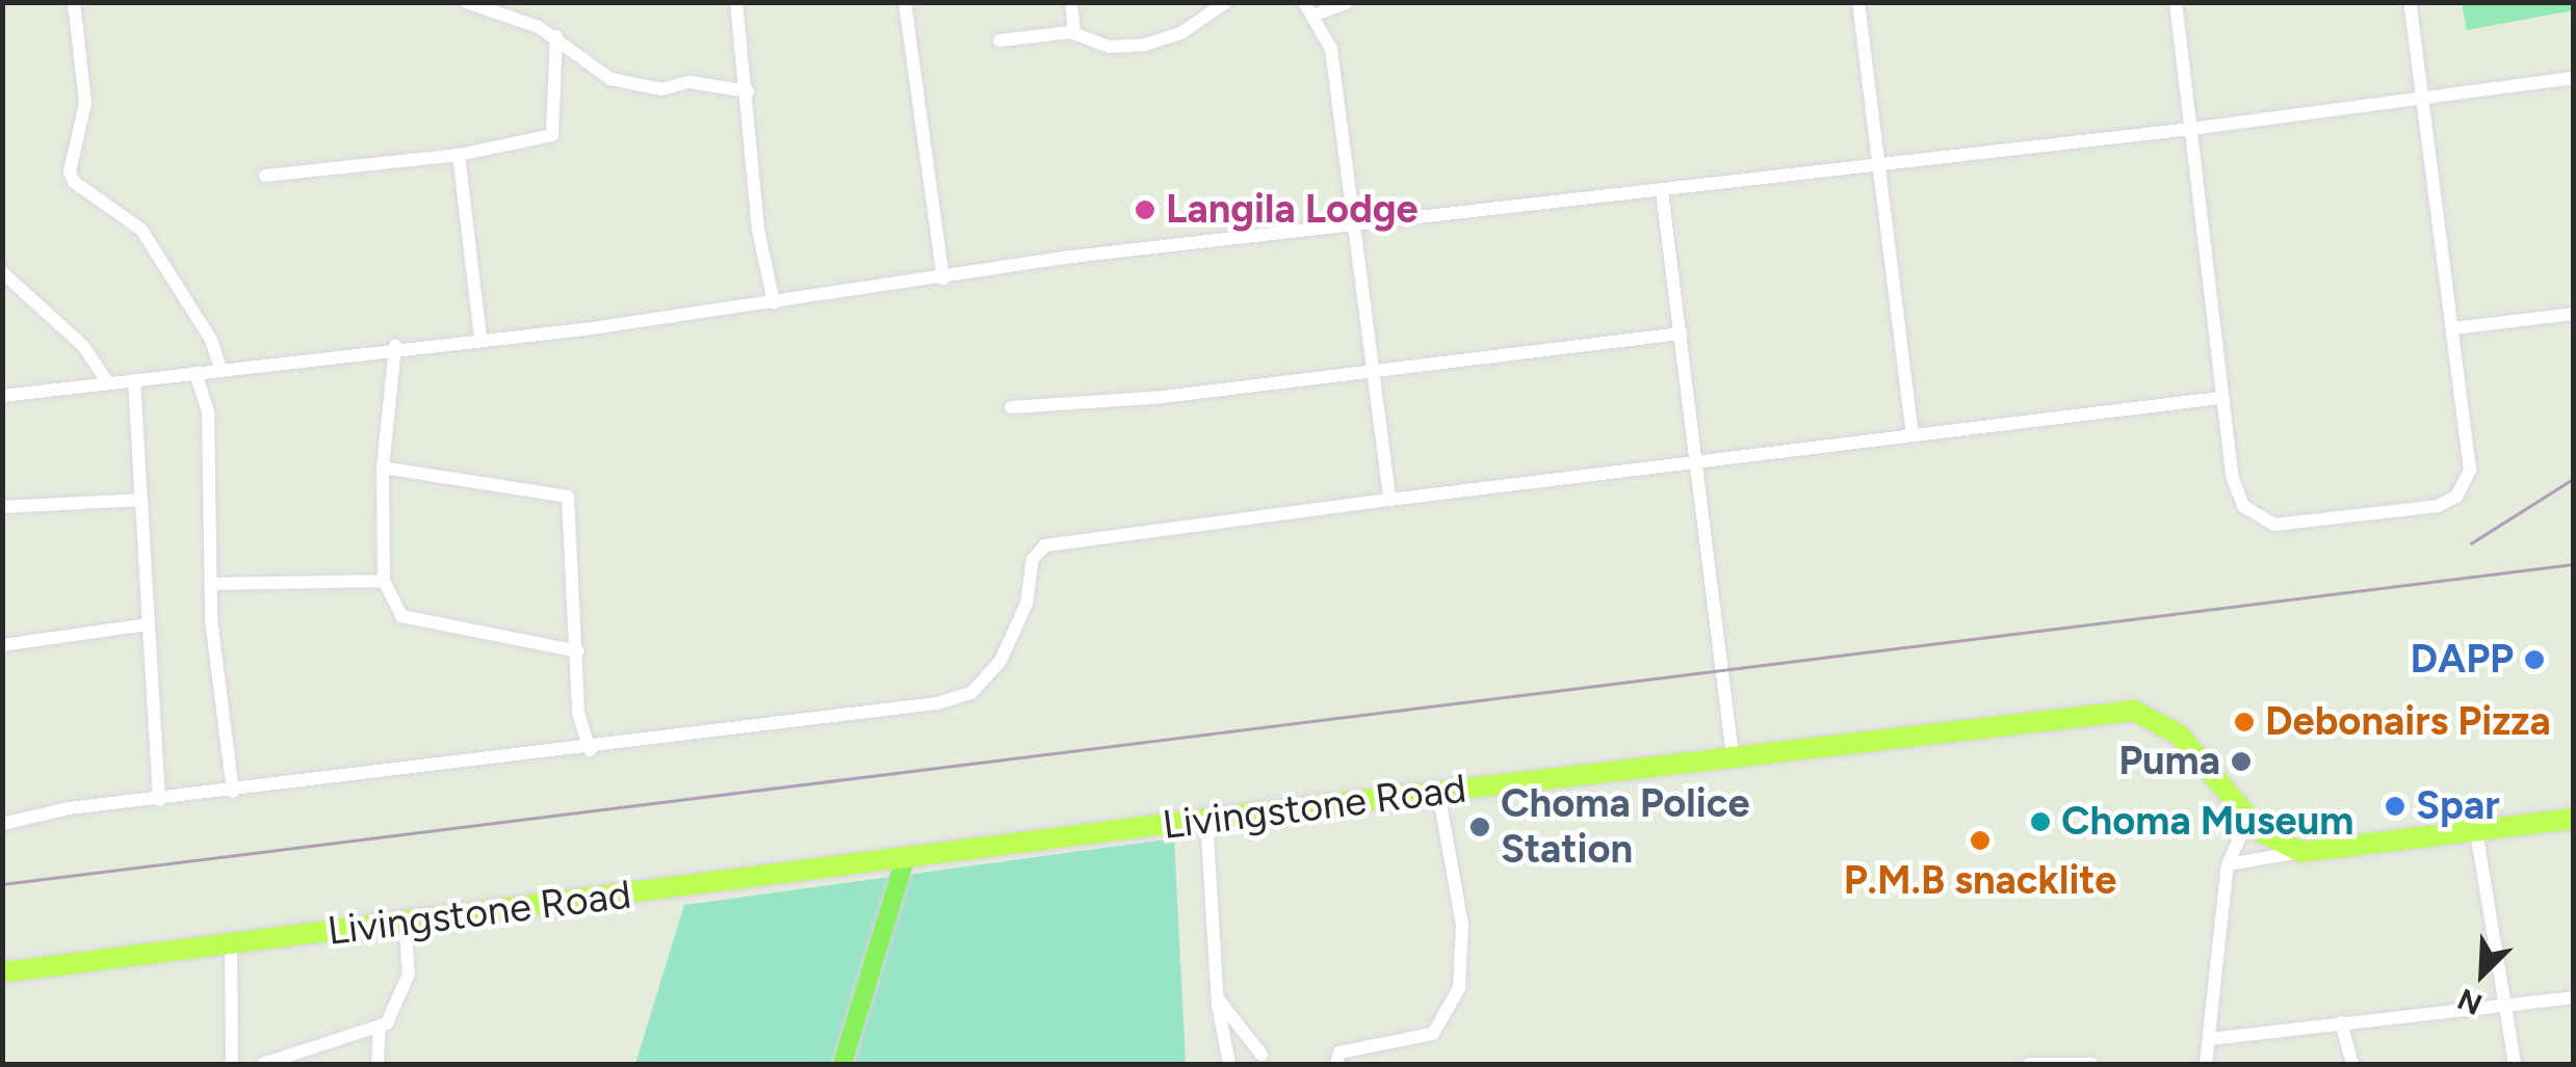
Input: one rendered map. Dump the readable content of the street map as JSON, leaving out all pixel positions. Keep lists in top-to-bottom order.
{
  "streets": {
    "highway": ["Livingstone Road"]
  },
  "places": [
    "Langila Lodge",
    "DAPP",
    "Debonairs Pizza",
    "Puma",
    "Spar",
    "Choma Museum",
    "Choma Police Station",
    "P.M.B snacklite"
  ],
  "north": "bottom left"
}
